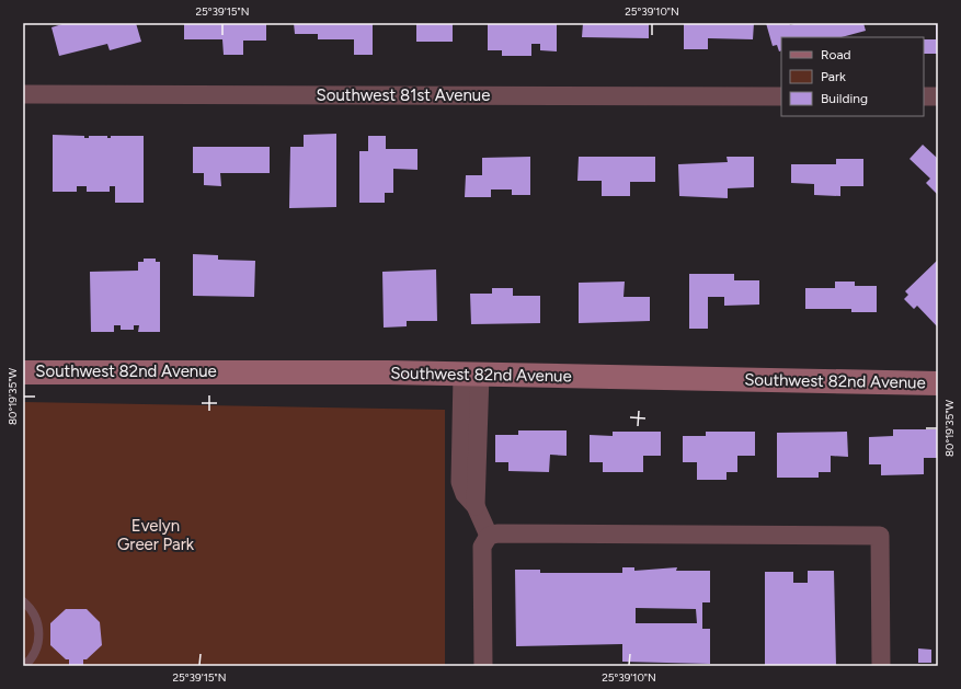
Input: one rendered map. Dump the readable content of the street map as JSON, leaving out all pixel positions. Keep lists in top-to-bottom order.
{
  "streets": {
    "street": ["Southwest 81st Avenue", "Southwest 82nd Avenue"]
  },
  "parks": ["Evelyn Greer Park"],
  "legend": ["Road", "Park", "Building"],
  "coordinates": ["25°39'15\"N", "25°39'10\"N", "80°19'35\"W"]
}
